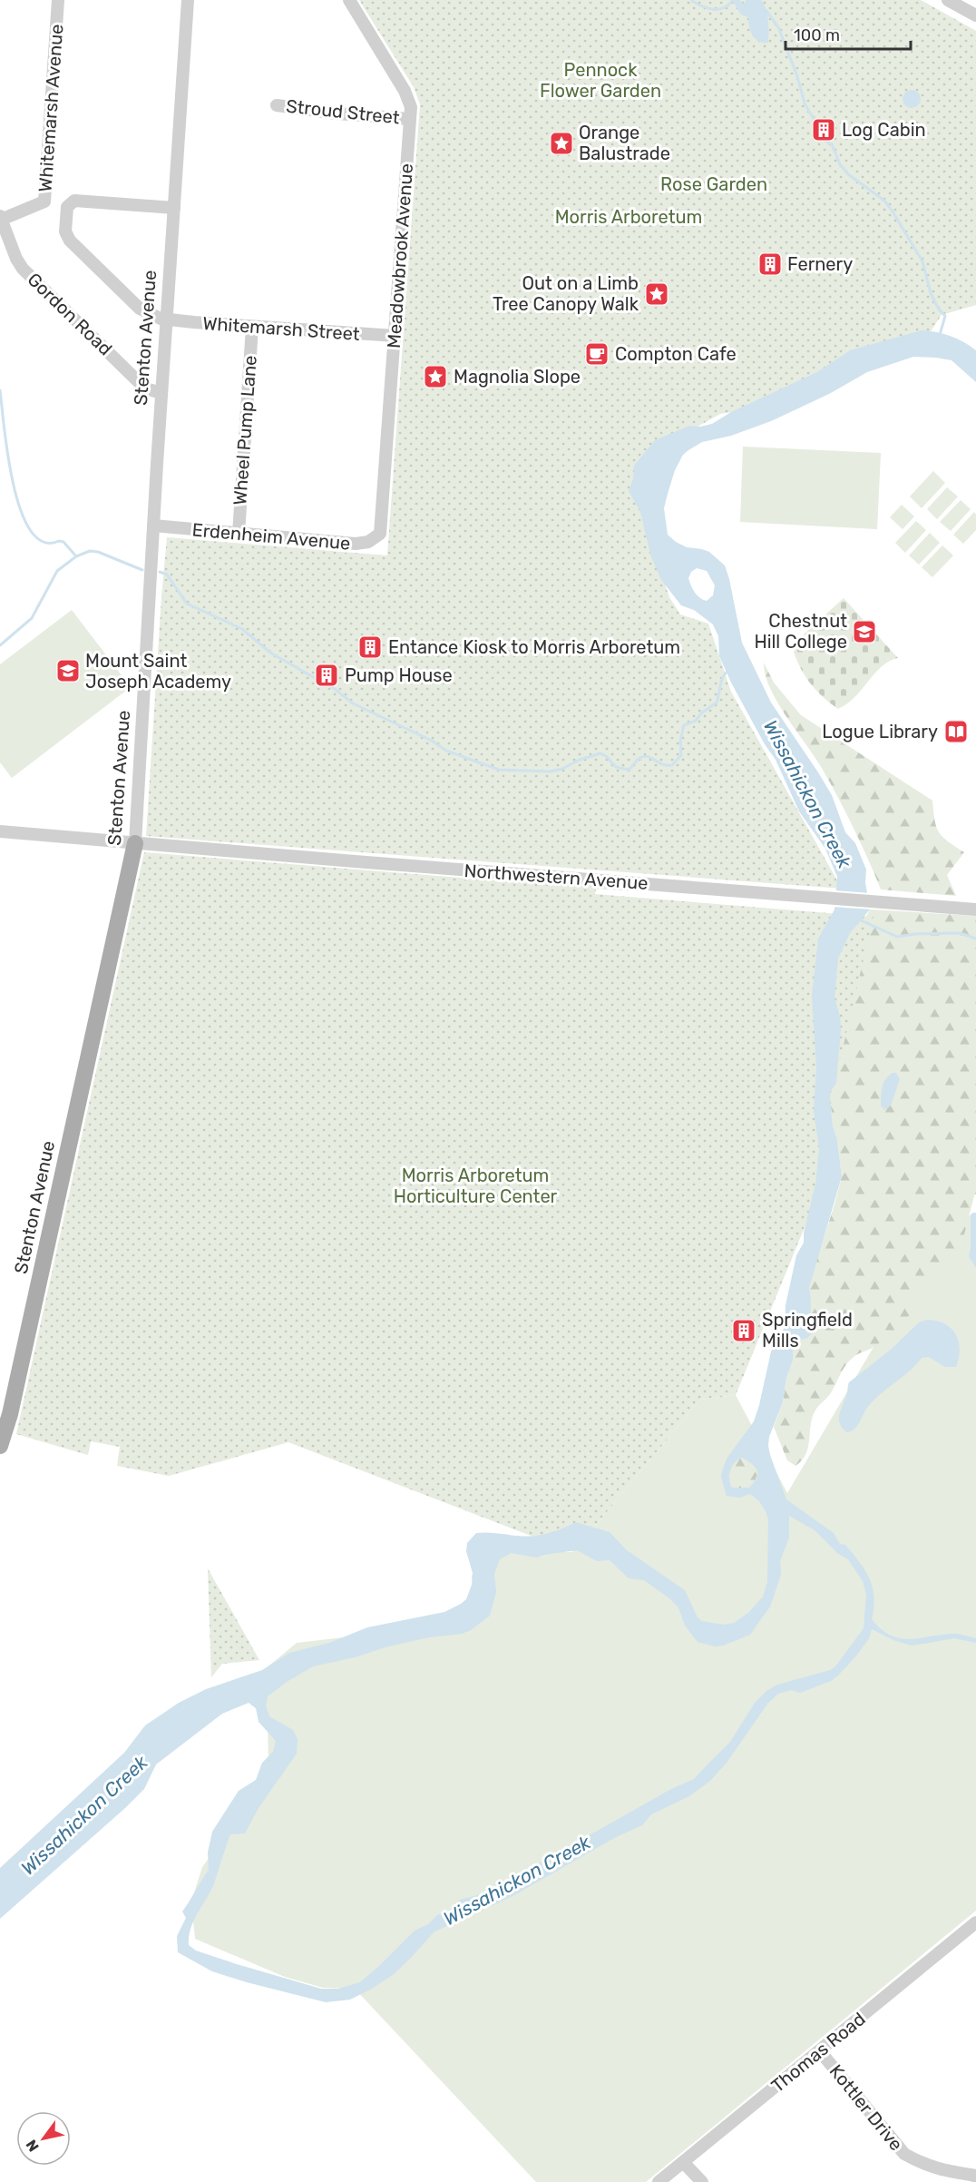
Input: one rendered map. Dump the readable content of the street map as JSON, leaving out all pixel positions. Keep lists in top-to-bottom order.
{
  "streets": {
    "main road": ["Stenton Avenue"],
    "street": [
      "Whitemarsh Avenue",
      "Stroud Street",
      "Meadowbrook Avenue",
      "Gordon Road",
      "Whitemarsh Street",
      "Wheel Pump Lane",
      "Erdenheim Avenue",
      "Northwestern Avenue",
      "Thomas Road",
      "Kottler Drive"
    ]
  },
  "crossings": [
    ["Whitemarsh Avenue", "Gordon Road"],
    ["Stroud Street", "Meadowbrook Avenue"],
    ["Meadowbrook Avenue", "Whitemarsh Street"],
    ["Meadowbrook Avenue", "Erdenheim Avenue"],
    ["Gordon Road", "Stenton Avenue"],
    ["Whitemarsh Street", "Stenton Avenue"],
    ["Whitemarsh Street", "Wheel Pump Lane"],
    ["Stenton Avenue", "Erdenheim Avenue"],
    ["Stenton Avenue", "Northwestern Avenue"],
    ["Wheel Pump Lane", "Erdenheim Avenue"],
    ["Thomas Road", "Kottler Drive"]
  ],
  "water": ["Wissahickon Creek"],
  "parks": [
    "Pennock Flower Garden",
    "Rose Garden",
    "Morris Arboretum",
    "Morris Arboretum Horticulture Center"
  ],
  "places": {
    "building": [
      "Log Cabin",
      "Fernery",
      "Entance Kiosk to Morris Arboretum",
      "Pump House",
      "Springfield Mills"
    ],
    "place": ["Orange Balustrade", "Out on a Limb Tree Canopy Walk", "Magnolia Slope"],
    "cafe": ["Compton Cafe"],
    "school or university": ["Chestnut Hill College", "Mount Saint Joseph Academy"],
    "library": ["Logue Library"]
  },
  "scale_bar": "100 m",
  "north": "bottom left"
}
